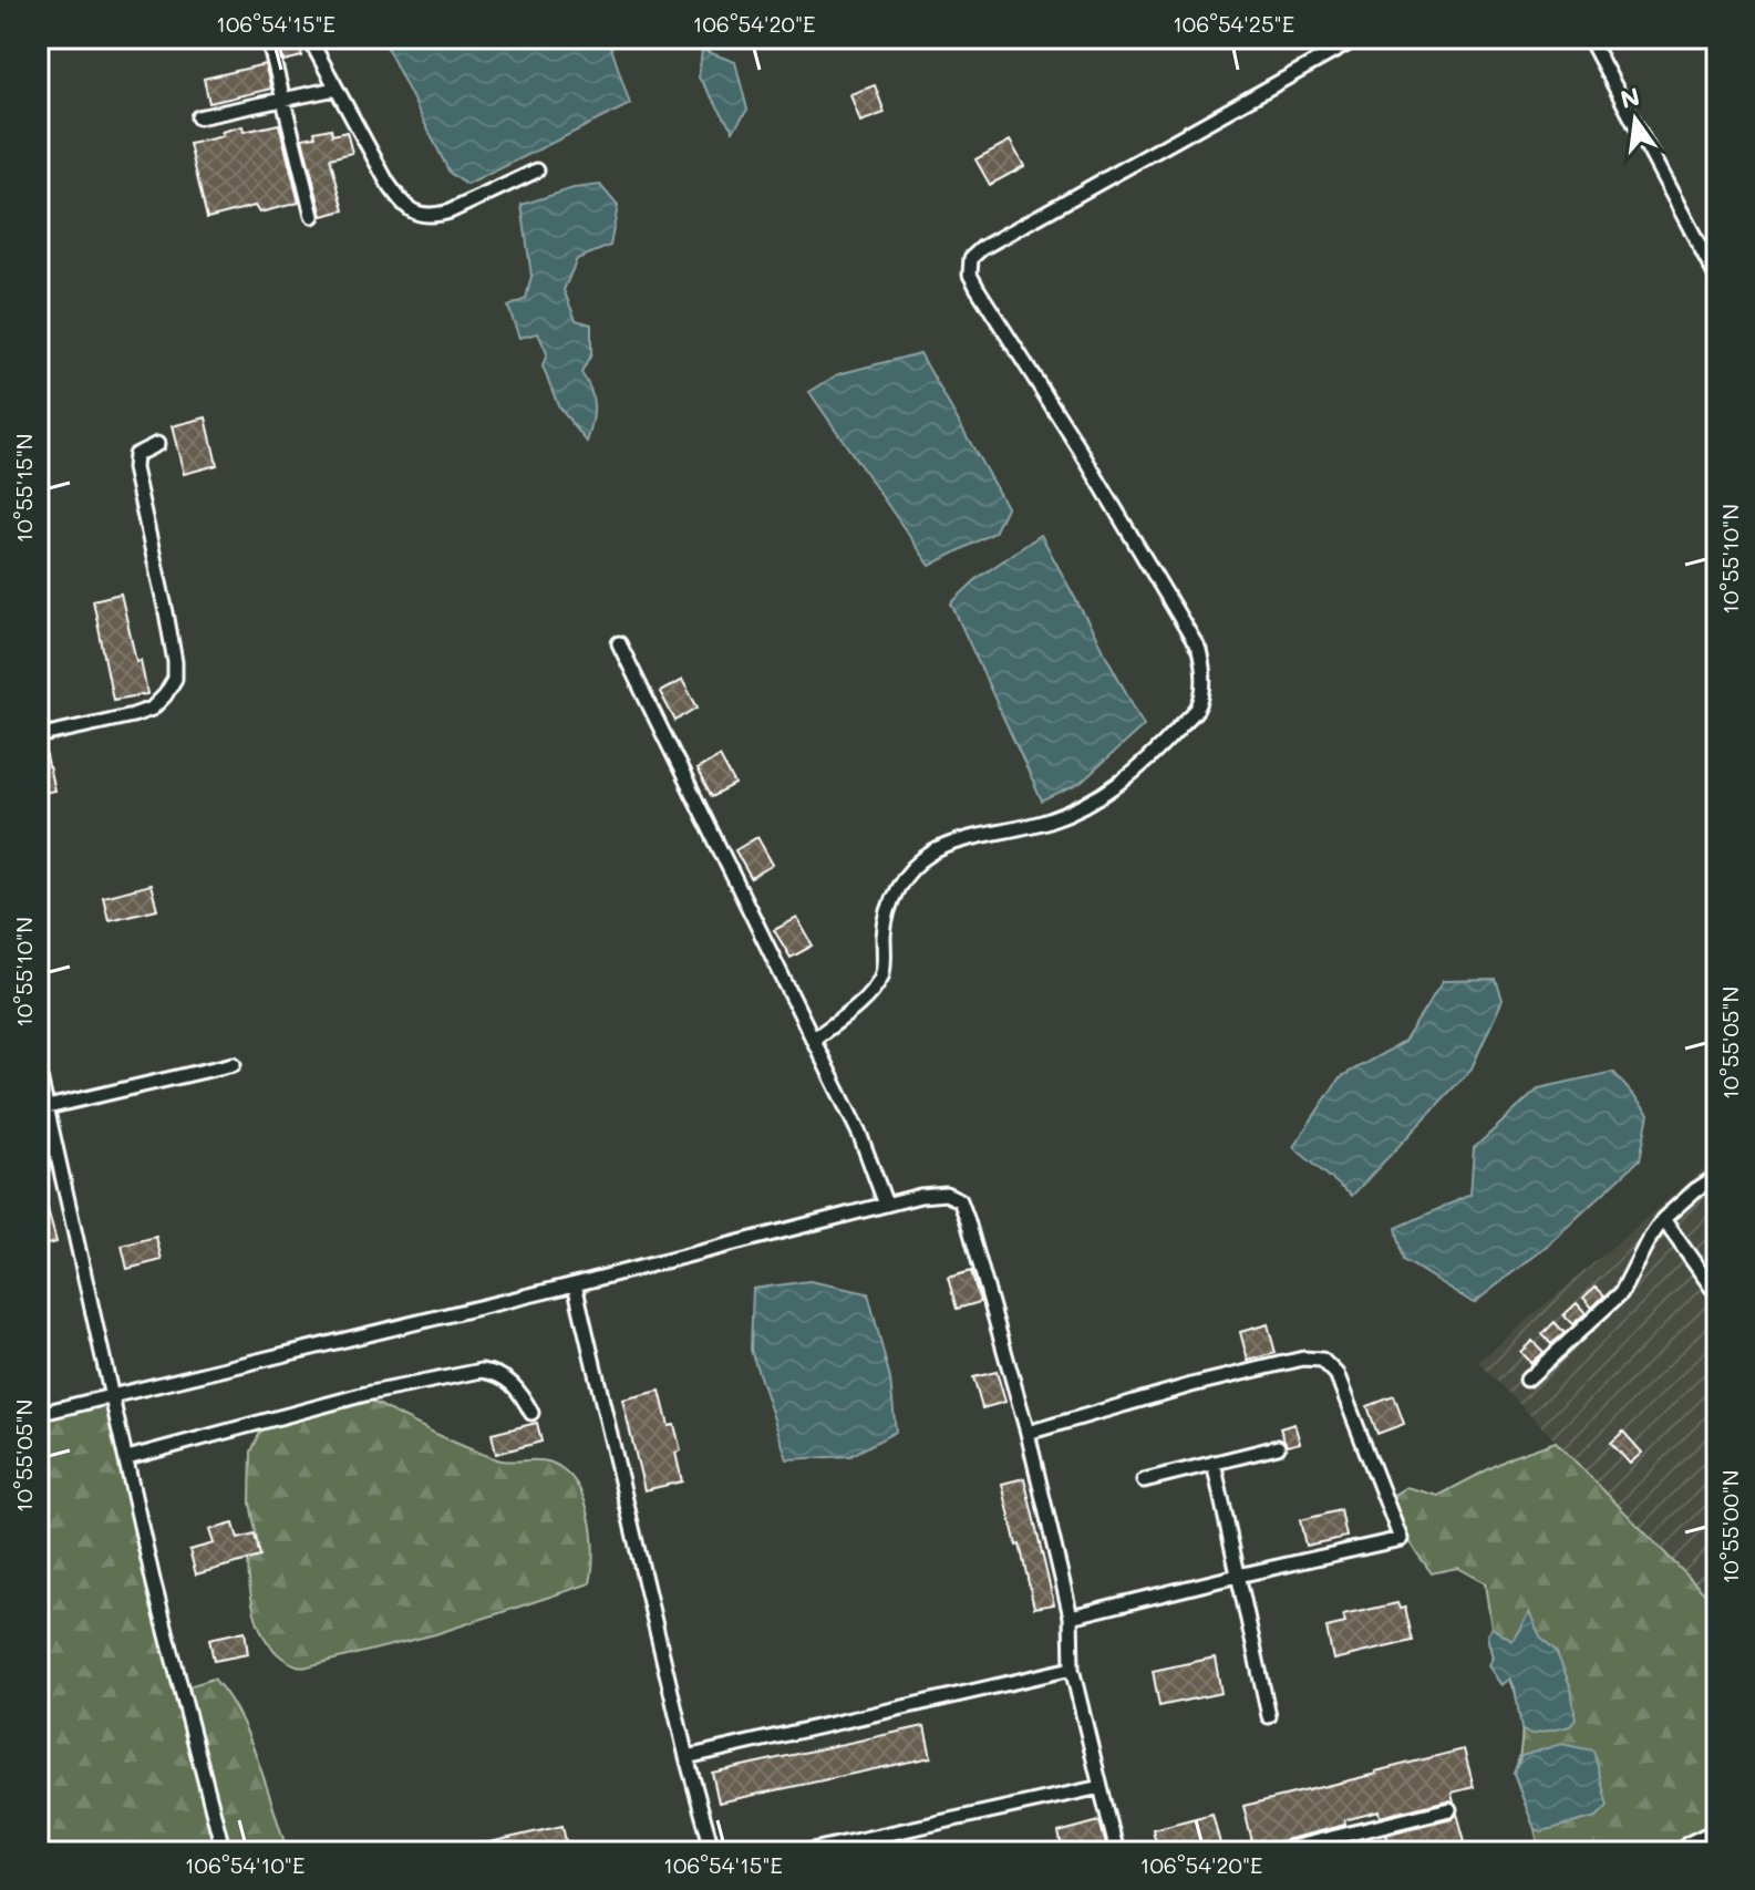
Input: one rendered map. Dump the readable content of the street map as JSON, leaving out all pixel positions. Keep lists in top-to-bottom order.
{
  "north": "top",
  "coordinates": [
    "106°54'15\"E",
    "106°54'20\"E",
    "106°54'25\"E",
    "10°55'15\"N",
    "10°55'10\"N",
    "10°55'05\"N",
    "10°55'00\"N",
    "106°54'10\"E"
  ]
}
